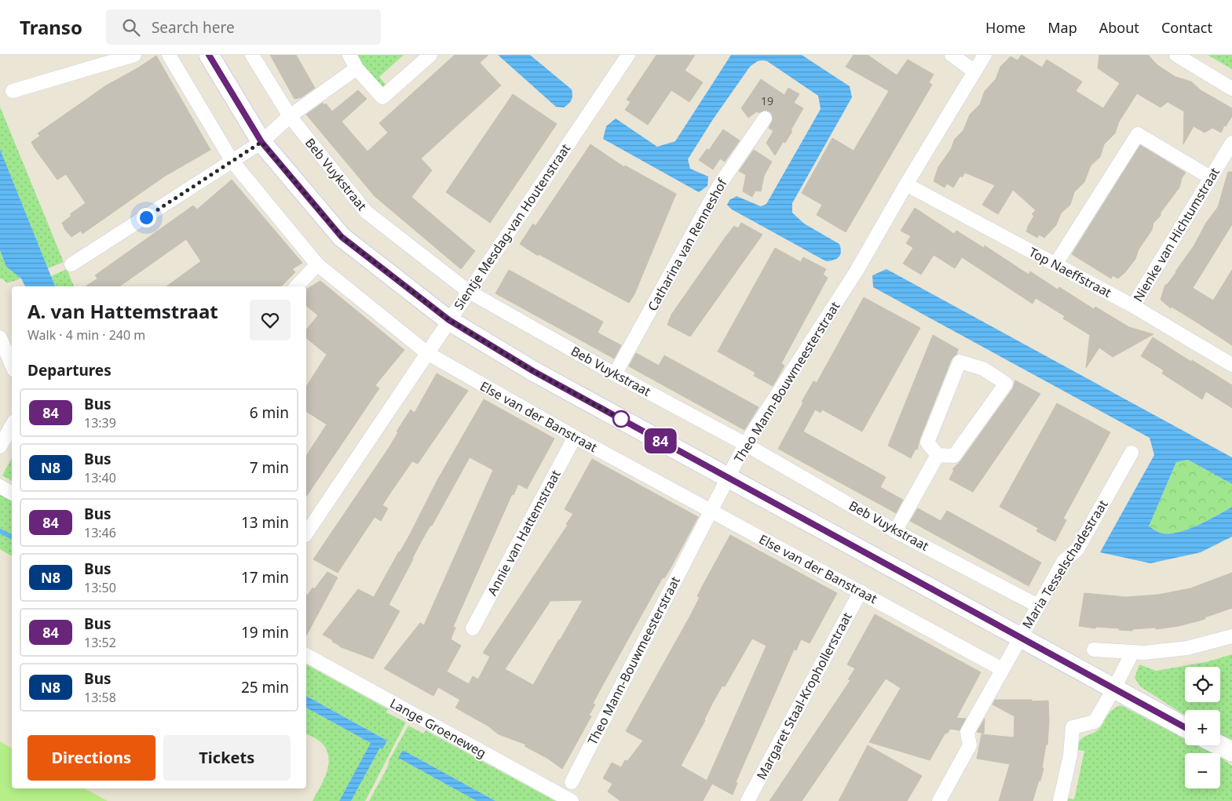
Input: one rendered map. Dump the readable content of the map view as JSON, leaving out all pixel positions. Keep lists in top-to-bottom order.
{
  "streets": {
    "street": [
      "Beb Vuykstraat",
      "Sientje Mesdag-van Houtenstraat",
      "Nienke van Hichtumstraat",
      "Catharina van Renneshof",
      "Top Naeffstraat",
      "Theo Mann-Bouwmeesterstraat",
      "Else van der Banstraat",
      "Annie van Hattemstraat",
      "Maria Tesselschadestraat",
      "Margaret Staal-Krophollerstraat",
      "Lange Groeneweg"
    ]
  },
  "crossings": [
    ["Beb Vuykstraat", "Sientje Mesdag-van Houtenstraat"],
    ["Beb Vuykstraat", "Catharina van Renneshof"],
    ["Beb Vuykstraat", "Theo Mann-Bouwmeesterstraat"],
    ["Beb Vuykstraat", "Maria Tesselschadestraat"],
    ["Sientje Mesdag-van Houtenstraat", "Else van der Banstraat"],
    ["Nienke van Hichtumstraat", "Top Naeffstraat"],
    ["Top Naeffstraat", "Theo Mann-Bouwmeesterstraat"],
    ["Theo Mann-Bouwmeesterstraat", "Else van der Banstraat"],
    ["Else van der Banstraat", "Annie van Hattemstraat"],
    ["Else van der Banstraat", "Maria Tesselschadestraat"],
    ["Else van der Banstraat", "Margaret Staal-Krophollerstraat"]
  ],
  "lines": ["bus line 84"],
  "house_numbers": ["19"],
  "page": {
    "header": "Transo",
    "search": "Search here",
    "nav": [
      "Home",
      "Map",
      "About",
      "Contact"
    ],
    "on_map": "84",
    "heading": [
      ["A. van Hattemstraat", "Walk · 4 min · 240 m"],
      "Departures"
    ],
    "list": [
      {
        "mark": "84",
        "name": "Bus",
        "note": "13:39",
        "value": "6 min"
      },
      {
        "mark": "N8",
        "name": "Bus",
        "note": "13:40",
        "value": "7 min"
      },
      {
        "mark": "84",
        "name": "Bus",
        "note": "13:46",
        "value": "13 min"
      },
      {
        "mark": "N8",
        "name": "Bus",
        "note": "13:50",
        "value": "17 min"
      },
      {
        "mark": "84",
        "name": "Bus",
        "note": "13:52",
        "value": "19 min"
      },
      {
        "mark": "N8",
        "name": "Bus",
        "note": "13:58",
        "value": "25 min"
      }
    ],
    "map_buttons": ["+", "−"],
    "buttons": ["Directions", "Tickets"]
  }
}
